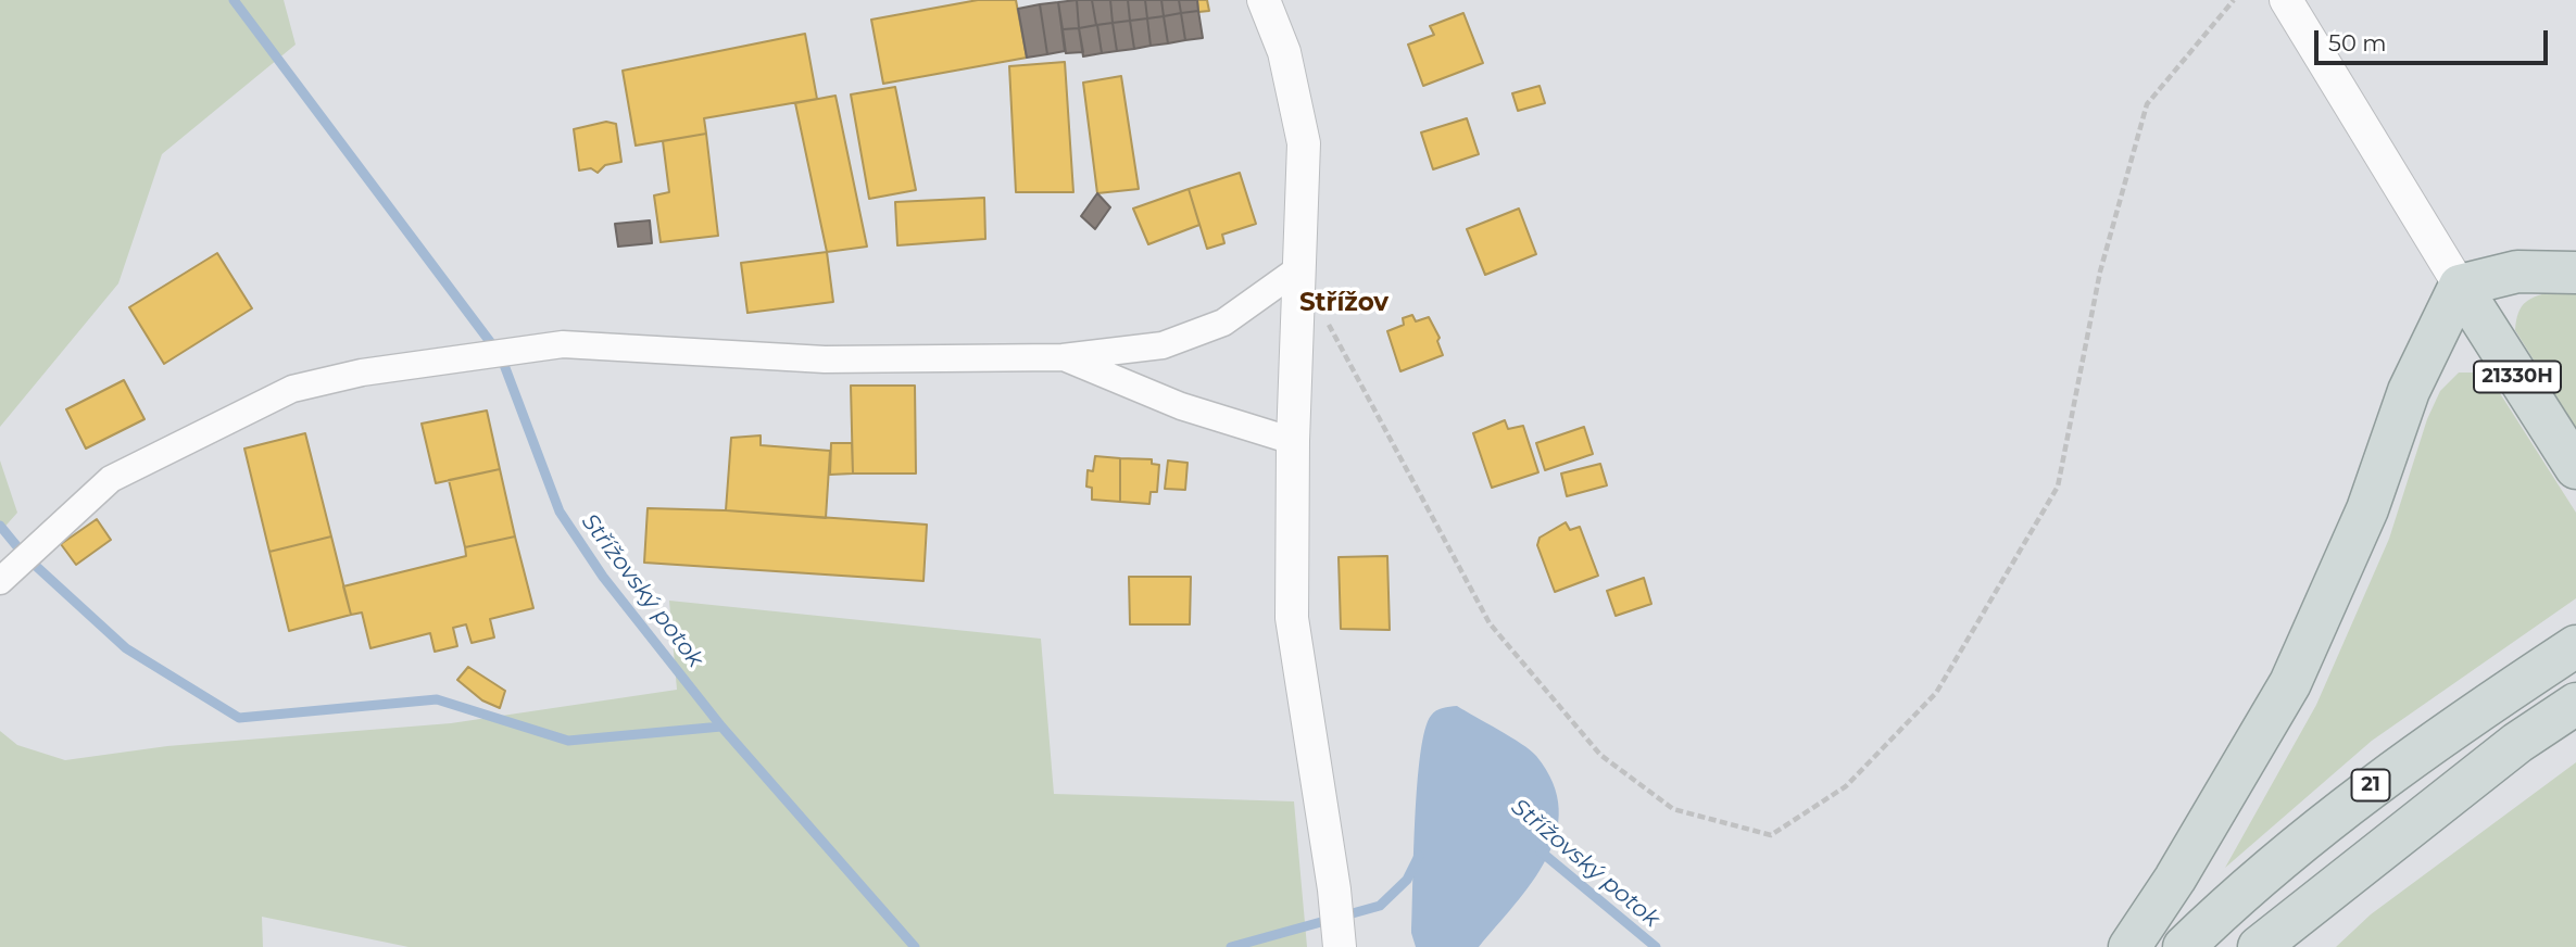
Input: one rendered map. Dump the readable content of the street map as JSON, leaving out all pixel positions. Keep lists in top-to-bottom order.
{
  "streets": {
    "highway": ["21330H", "21"]
  },
  "districts": ["Střížov"],
  "water": ["Střížovský potok"],
  "scale_bar": "50 m"
}
